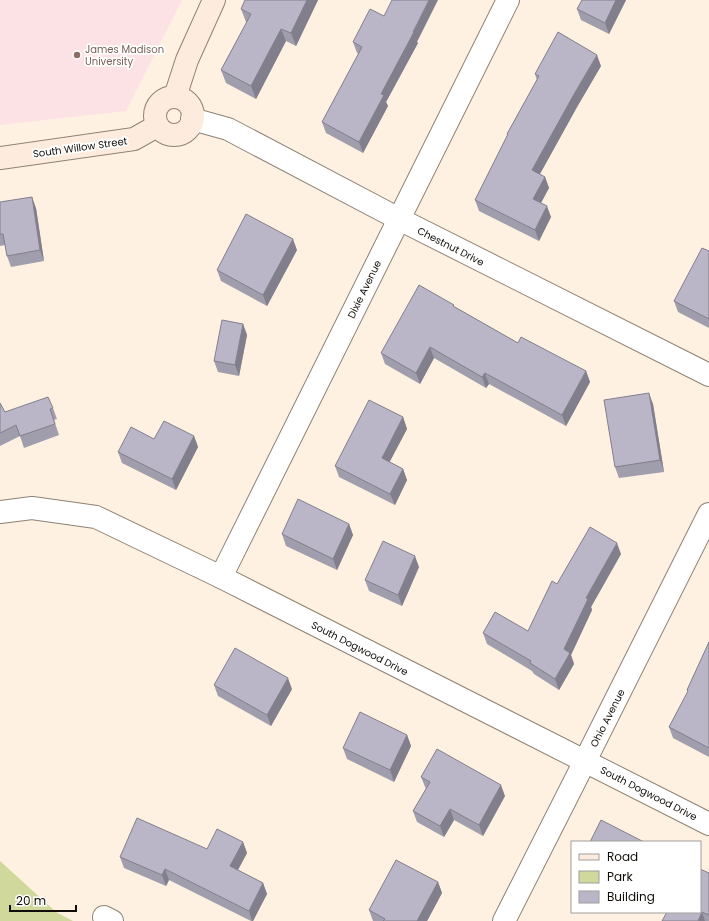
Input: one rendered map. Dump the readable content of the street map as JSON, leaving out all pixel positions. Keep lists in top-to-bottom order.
{
  "streets": {
    "street": [
      "South Willow Street",
      "Chestnut Drive",
      "Dixie Avenue",
      "South Dogwood Drive",
      "Ohio Avenue"
    ]
  },
  "crossings": [
    ["South Willow Street", "Chestnut Drive"],
    ["Chestnut Drive", "Dixie Avenue"],
    ["Dixie Avenue", "South Dogwood Drive"],
    ["South Dogwood Drive", "Ohio Avenue"]
  ],
  "places": ["James Madison University"],
  "legend": ["Road", "Park", "Building"],
  "scale_bar": "20 m"
}
